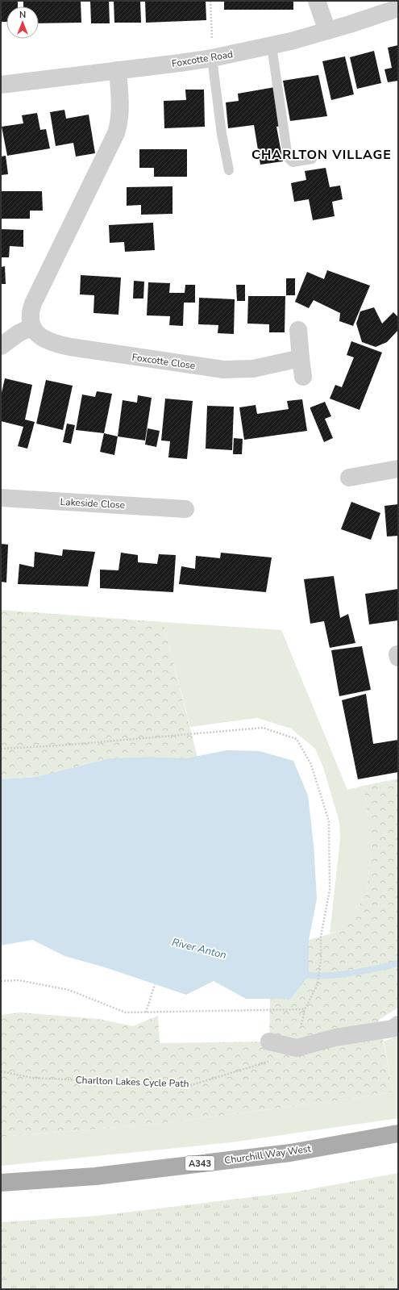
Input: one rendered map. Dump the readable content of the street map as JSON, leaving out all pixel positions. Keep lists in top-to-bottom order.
{
  "streets": {
    "main road": ["Churchill Way West", "A343"],
    "street": ["Foxcotte Road", "Foxcotte Close", "Lakeside Close"],
    "path": ["Charlton Lakes Cycle Path"]
  },
  "districts": ["CHARLTON VILLAGE"],
  "water": ["River Anton"],
  "north": "top"
}
